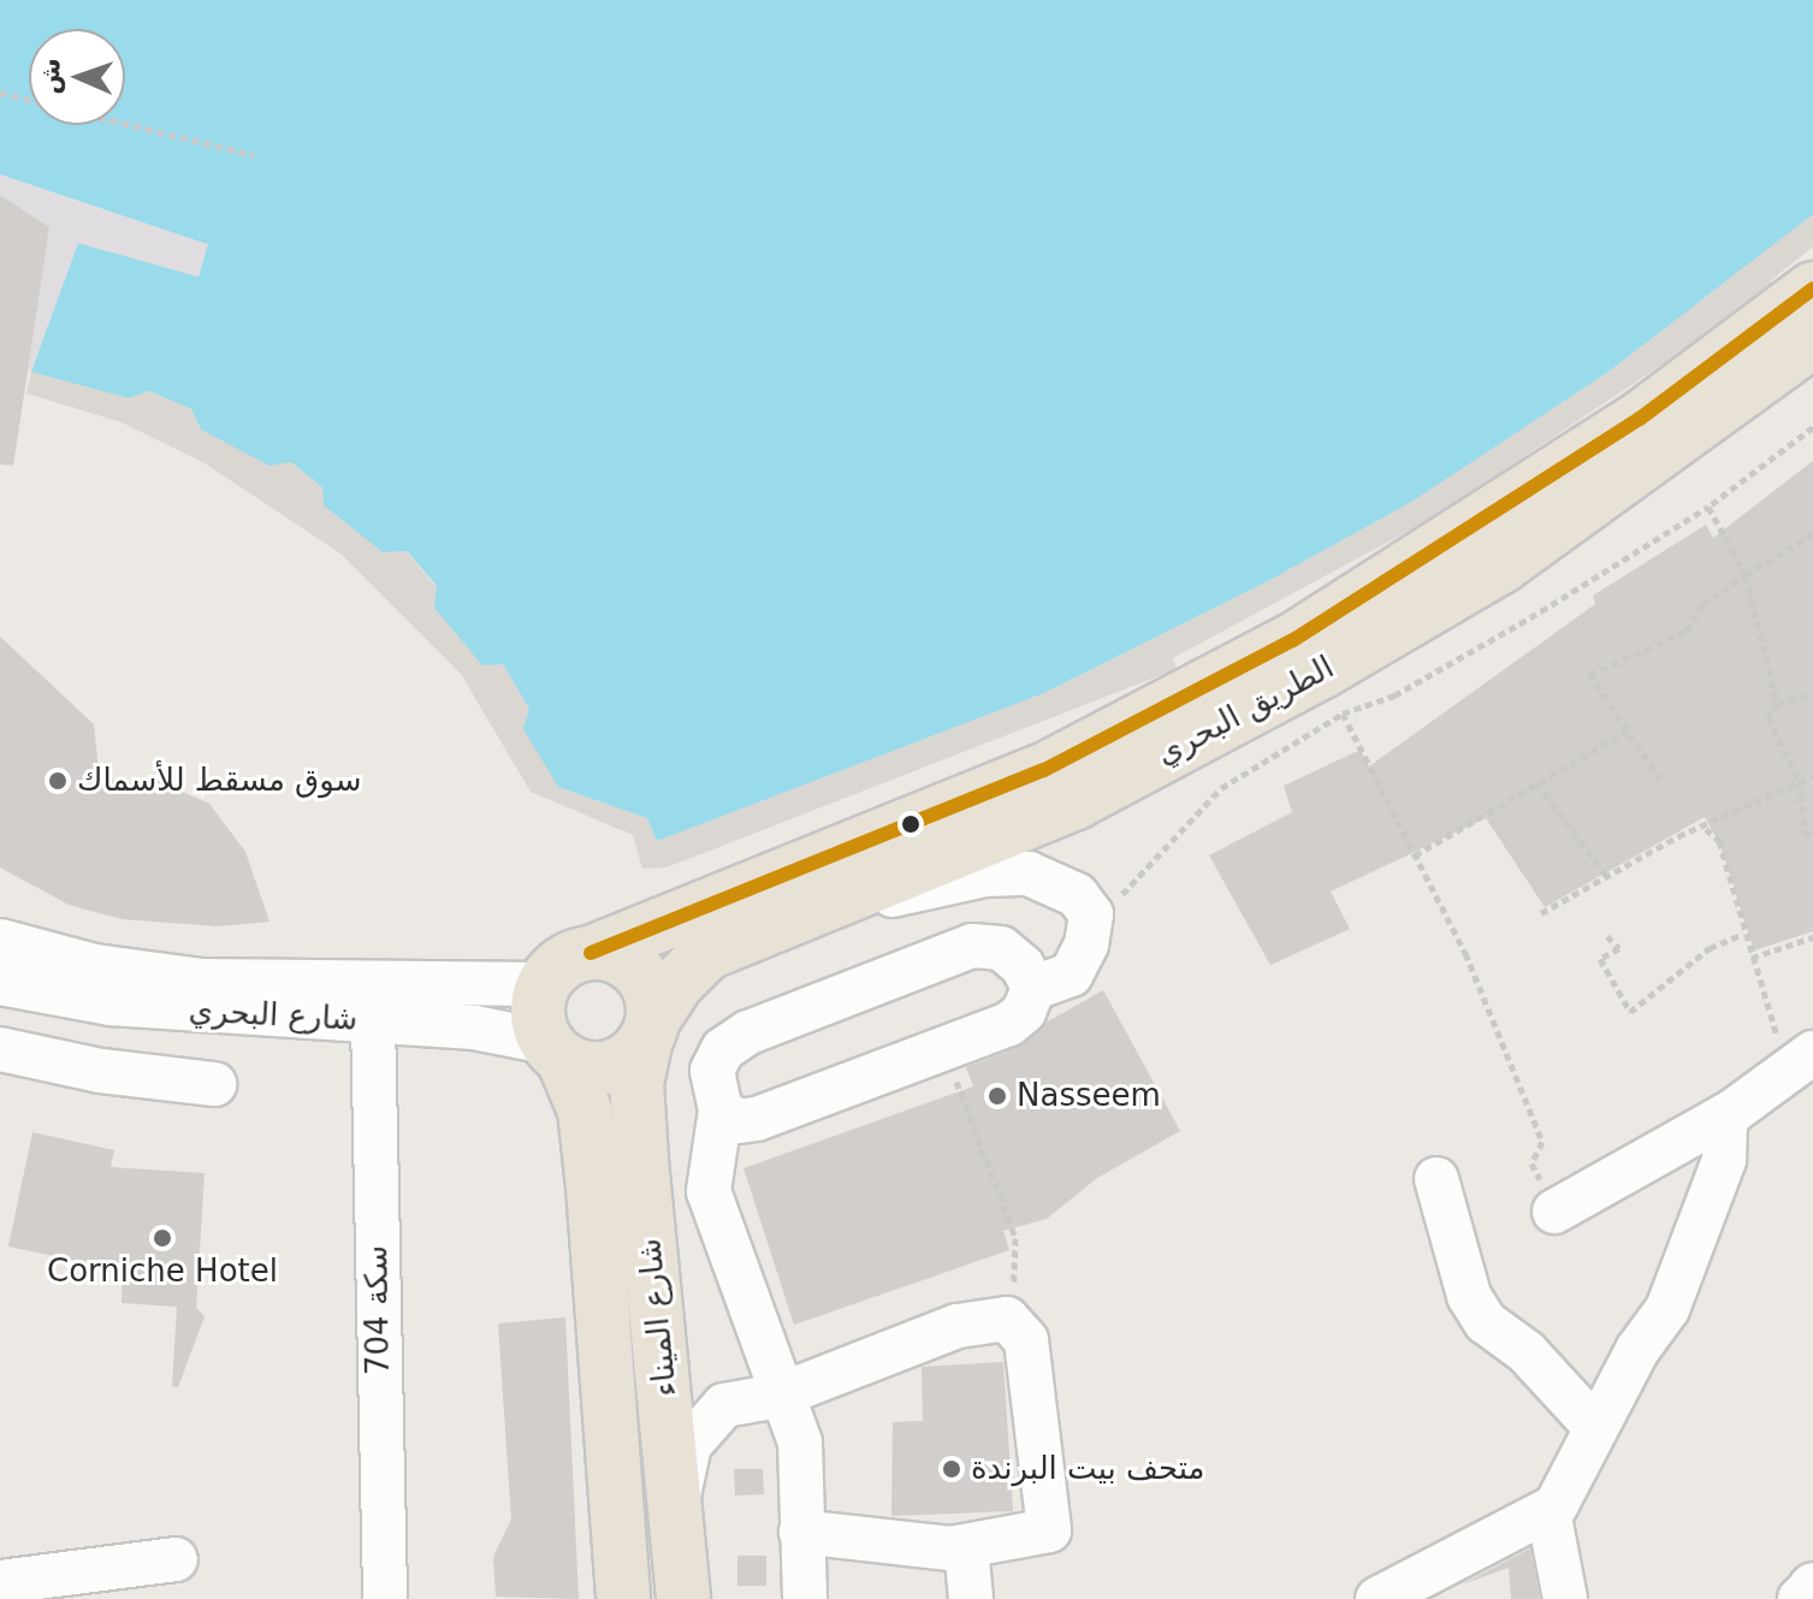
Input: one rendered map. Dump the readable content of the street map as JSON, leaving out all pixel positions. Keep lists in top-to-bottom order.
{
  "streets": {
    "main road": ["الطريق البحري", "شارع الميناء"],
    "street": ["شارع البحري", "سكة 704"]
  },
  "crossings": [
    ["الطريق البحري", "شارع البحري"],
    ["الطريق البحري", "شارع الميناء"],
    ["شارع البحري", "سكة 704"],
    ["شارع البحري", "شارع الميناء"]
  ],
  "places": [
    "سوق مسقط للأسماك",
    "Nasseem",
    "Corniche Hotel",
    "متحف بيت البرندة"
  ],
  "north": "left"
}
